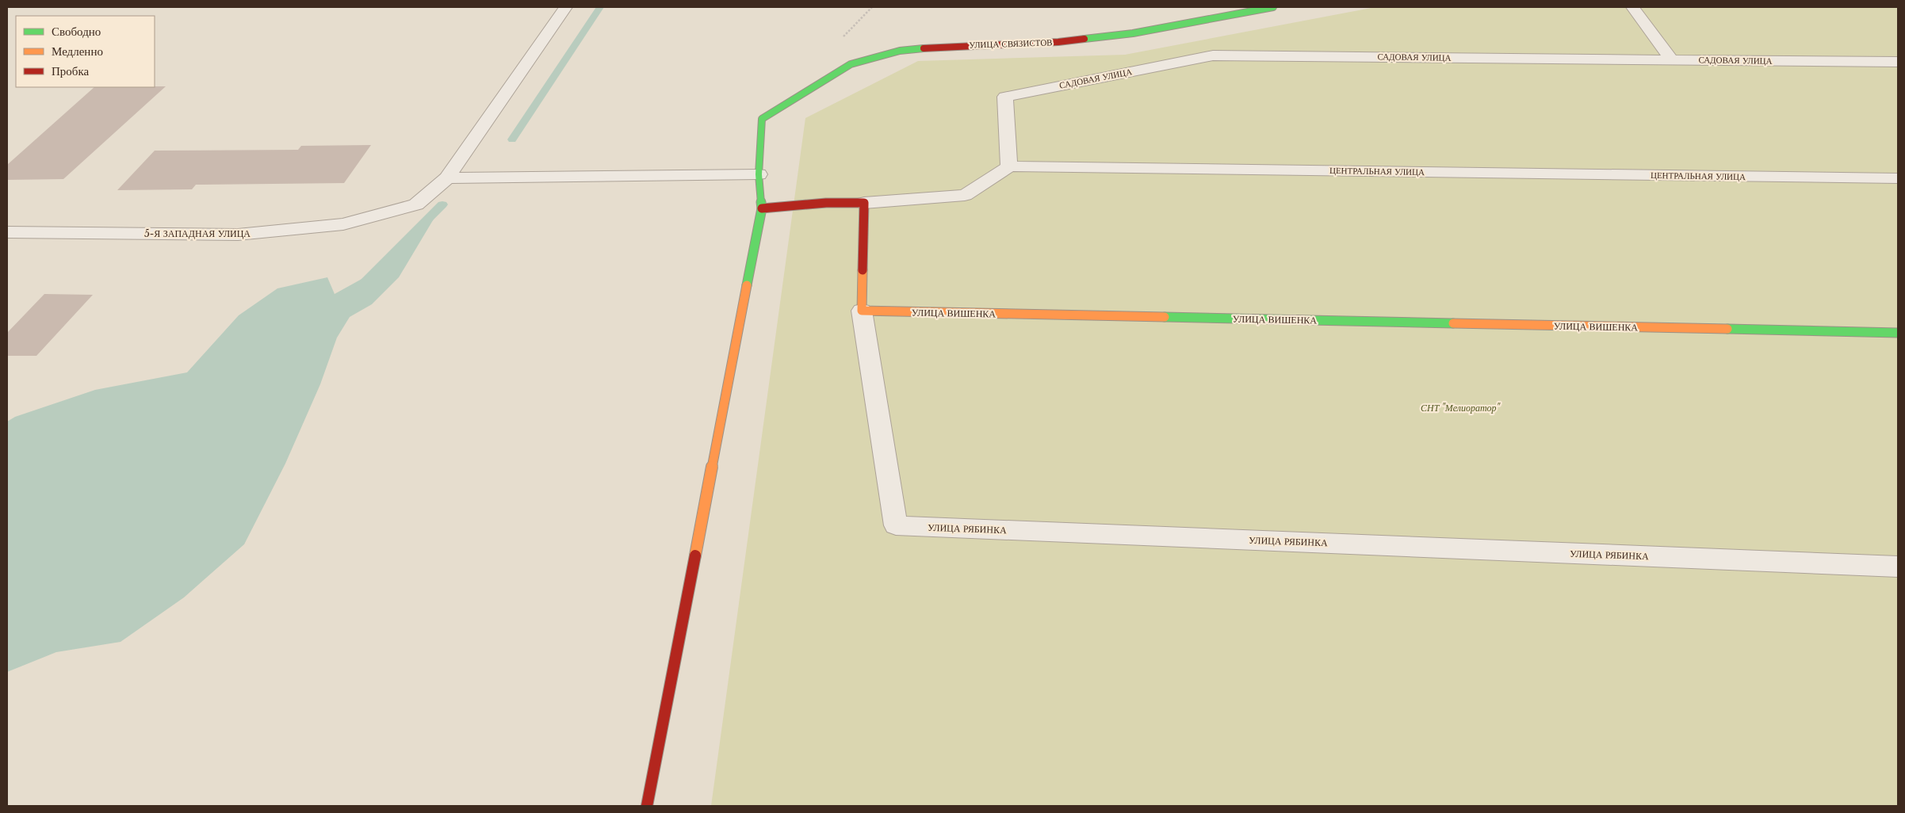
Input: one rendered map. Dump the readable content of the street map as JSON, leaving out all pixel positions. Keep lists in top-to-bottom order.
{
  "streets": {
    "street": [
      "УЛИЦА СВЯЗИСТОВ",
      "САДОВАЯ УЛИЦА",
      "ЦЕНТРАЛЬНАЯ УЛИЦА",
      "5-Я ЗАПАДНАЯ УЛИЦА",
      "УЛИЦА ВИШЕНКА",
      "УЛИЦА РЯБИНКА"
    ]
  },
  "crossings": [
    ["САДОВАЯ УЛИЦА", "ЦЕНТРАЛЬНАЯ УЛИЦА"],
    ["УЛИЦА ВИШЕНКА", "УЛИЦА РЯБИНКА"]
  ],
  "parks": ["СНТ \"Мелиоратор\""],
  "legend": ["Свободно", "Медленно", "Пробка"]
}
